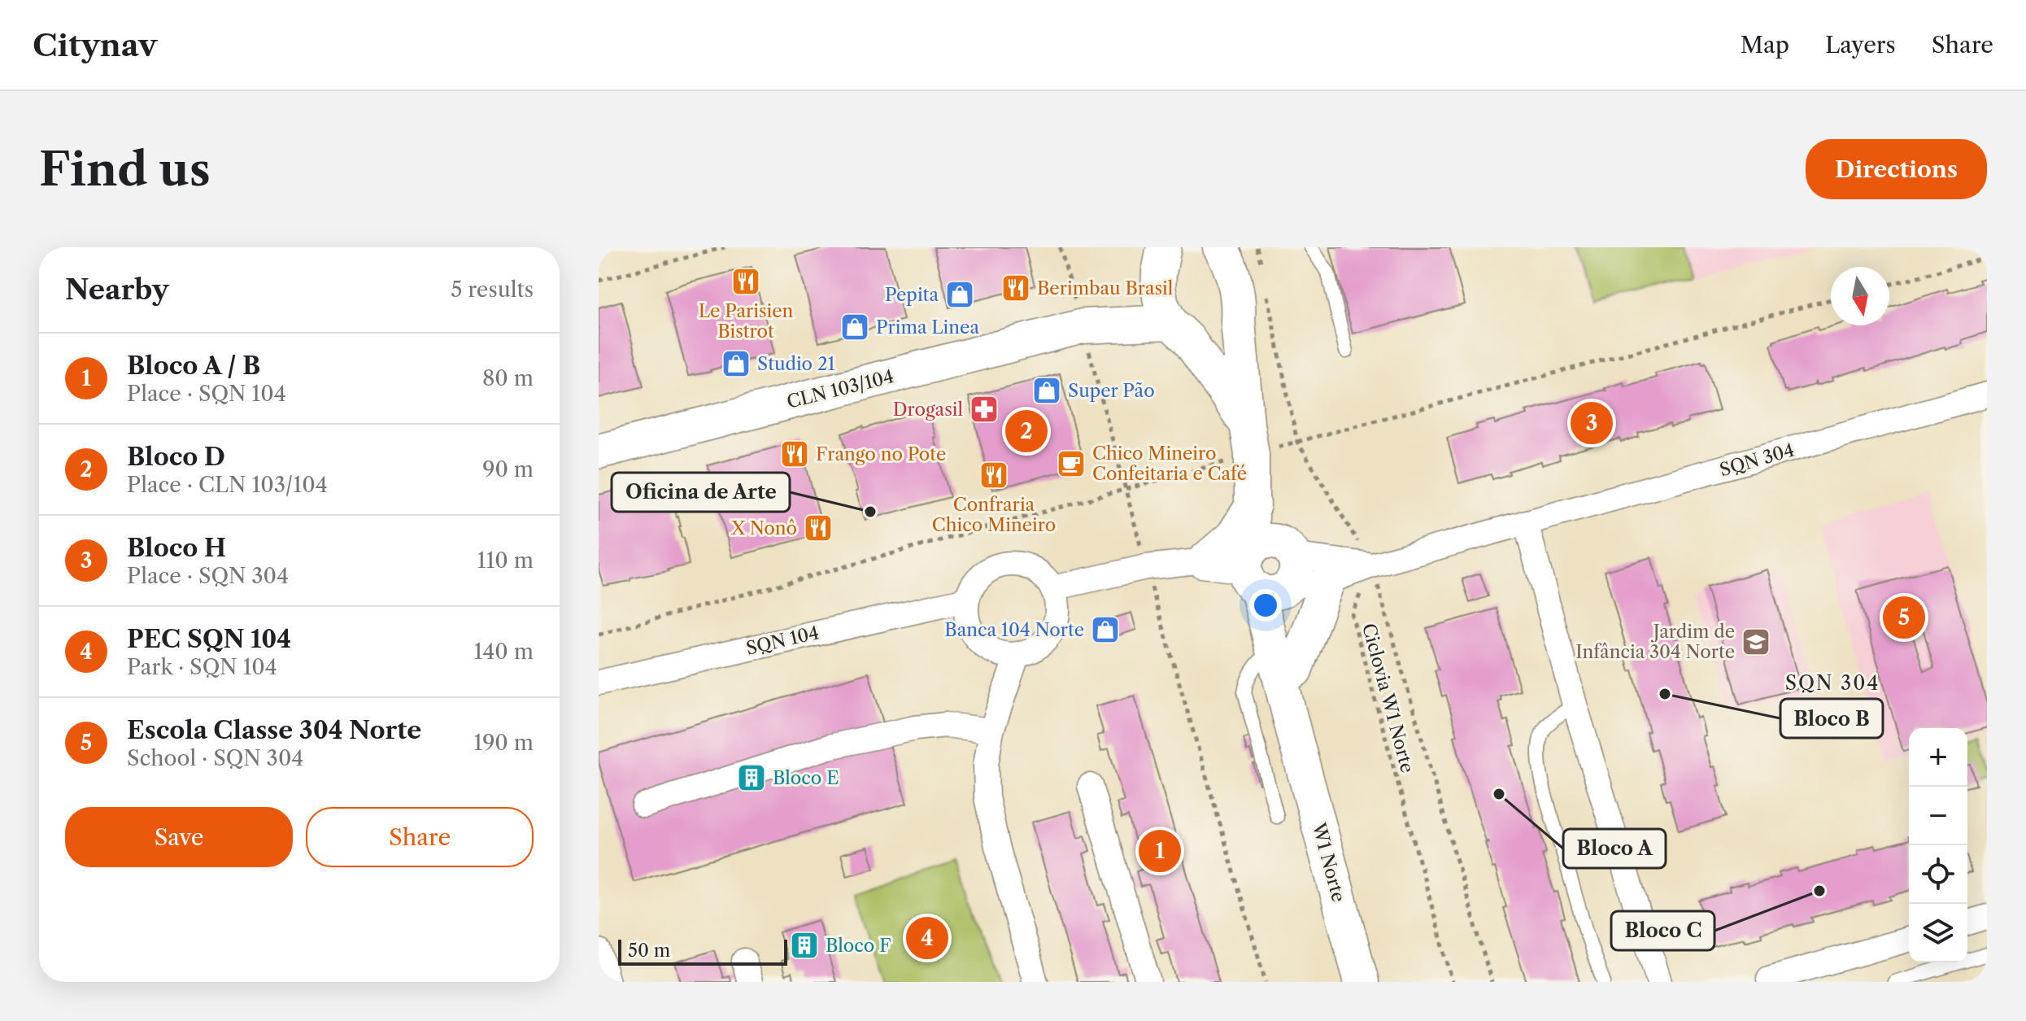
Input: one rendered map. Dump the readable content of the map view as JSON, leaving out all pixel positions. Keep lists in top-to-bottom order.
{
  "streets": {
    "street": [
      "CLN 103/104",
      "SQN 304",
      "SQN 104",
      "W1 Norte"
    ],
    "path": ["Ciclovia W1 Norte"]
  },
  "crossings": [
    ["CLN 103/104", "W1 Norte"],
    ["SQN 304", "Ciclovia W1 Norte"],
    ["SQN 304", "W1 Norte"]
  ],
  "districts": ["SQN 304"],
  "places": {
    "restaurant": [
      "Le Parisien Bistrot",
      "Berimbau Brasil",
      "Frango no Pote",
      "Confraria Chico Mineiro",
      "X Nonô"
    ],
    "shop": [
      "Pepita",
      "Prima Linea",
      "Studio 21",
      "Super Pão",
      "Banca 104 Norte"
    ],
    "pharmacy": ["Drogasil"],
    "cafe": ["Chico Mineiro Confeitaria e Café"],
    "other": [
      "Oficina de Arte",
      "Bloco B",
      "Bloco A",
      "Bloco C"
    ],
    "school or university": ["Jardim de Infância 304 Norte"],
    "building": ["Bloco E", "Bloco F"]
  },
  "scale_bar": "50 m",
  "north": "bottom",
  "page": {
    "header": "Citynav",
    "nav": ["Map", "Layers", "Share"],
    "buttons": [
      "Directions",
      ["Save", "Share"]
    ],
    "title": "Find us",
    "heading": ["Nearby", "5 results"],
    "list": [
      {
        "mark": "1",
        "name": "Bloco A / B",
        "note": "Place · SQN 104",
        "value": "80 m"
      },
      {
        "mark": "2",
        "name": "Bloco D",
        "note": "Place · CLN 103/104",
        "value": "90 m"
      },
      {
        "mark": "3",
        "name": "Bloco H",
        "note": "Place · SQN 304",
        "value": "110 m"
      },
      {
        "mark": "4",
        "name": "PEC SQN 104",
        "note": "Park · SQN 104",
        "value": "140 m"
      },
      {
        "mark": "5",
        "name": "Escola Classe 304 Norte",
        "note": "School · SQN 304",
        "value": "190 m"
      }
    ],
    "pins": [
      "3",
      "2",
      "5",
      "1",
      "4"
    ],
    "map_buttons": ["+", "−"],
    "scale": "50 m"
  }
}
